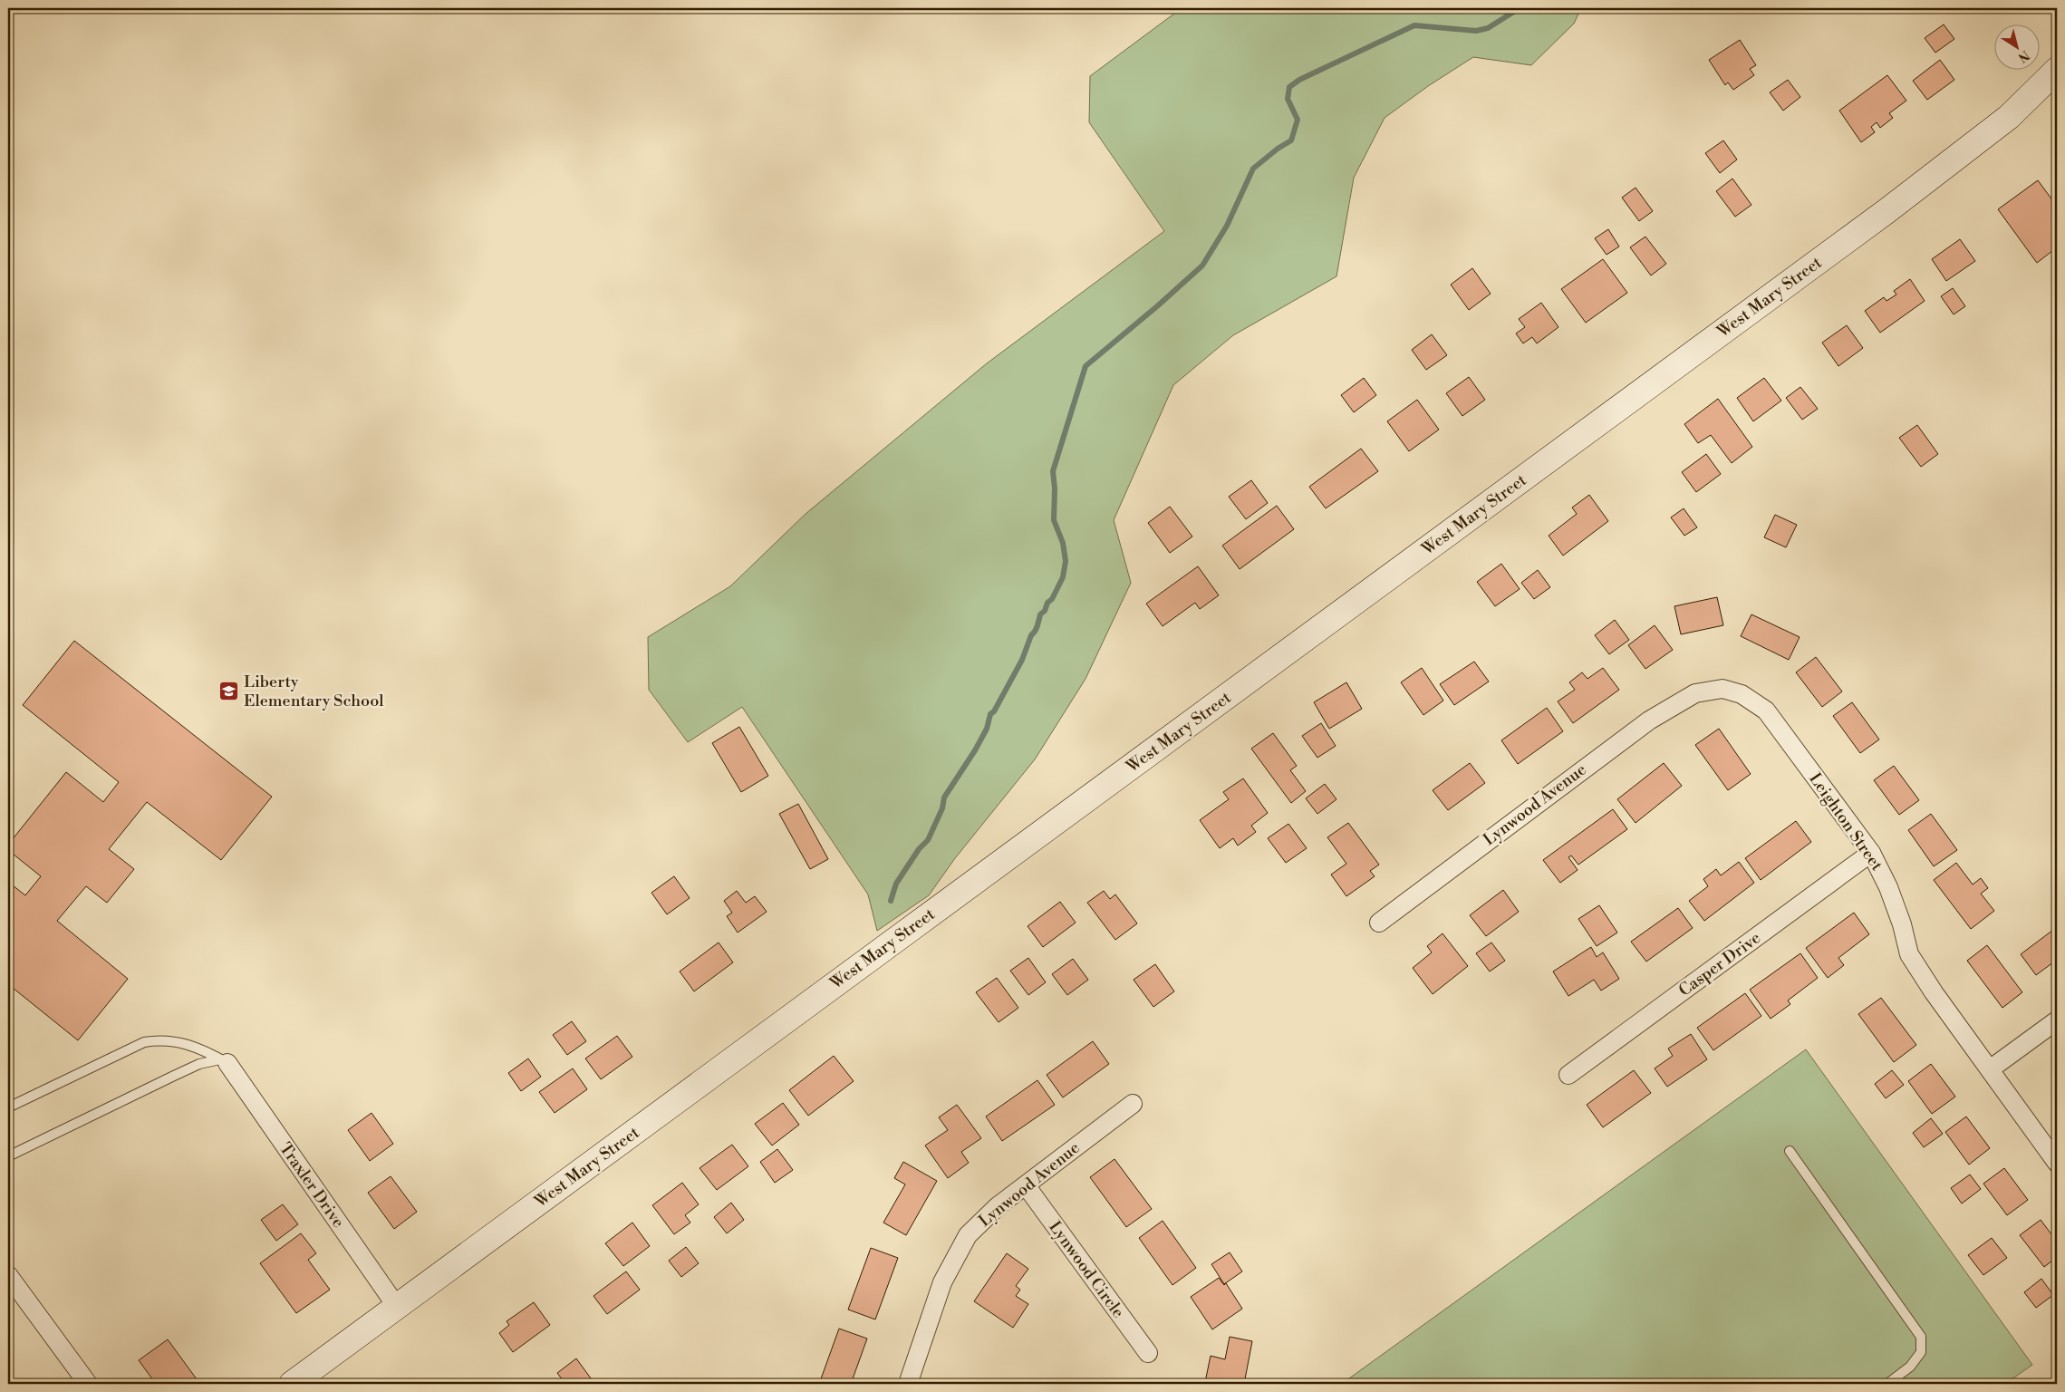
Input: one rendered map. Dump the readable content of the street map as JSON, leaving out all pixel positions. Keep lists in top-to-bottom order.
{
  "streets": {
    "main road": ["West Mary Street"],
    "street": [
      "Lynwood Avenue",
      "Leighton Street",
      "Casper Drive",
      "Traxler Drive",
      "Lynwood Circle"
    ]
  },
  "crossings": [
    ["West Mary Street", "Traxler Drive"],
    ["Lynwood Avenue", "Leighton Street"],
    ["Lynwood Avenue", "Lynwood Circle"],
    ["Leighton Street", "Casper Drive"]
  ],
  "places": {
    "school or university": ["Liberty Elementary School"]
  },
  "north": "bottom right"
}
